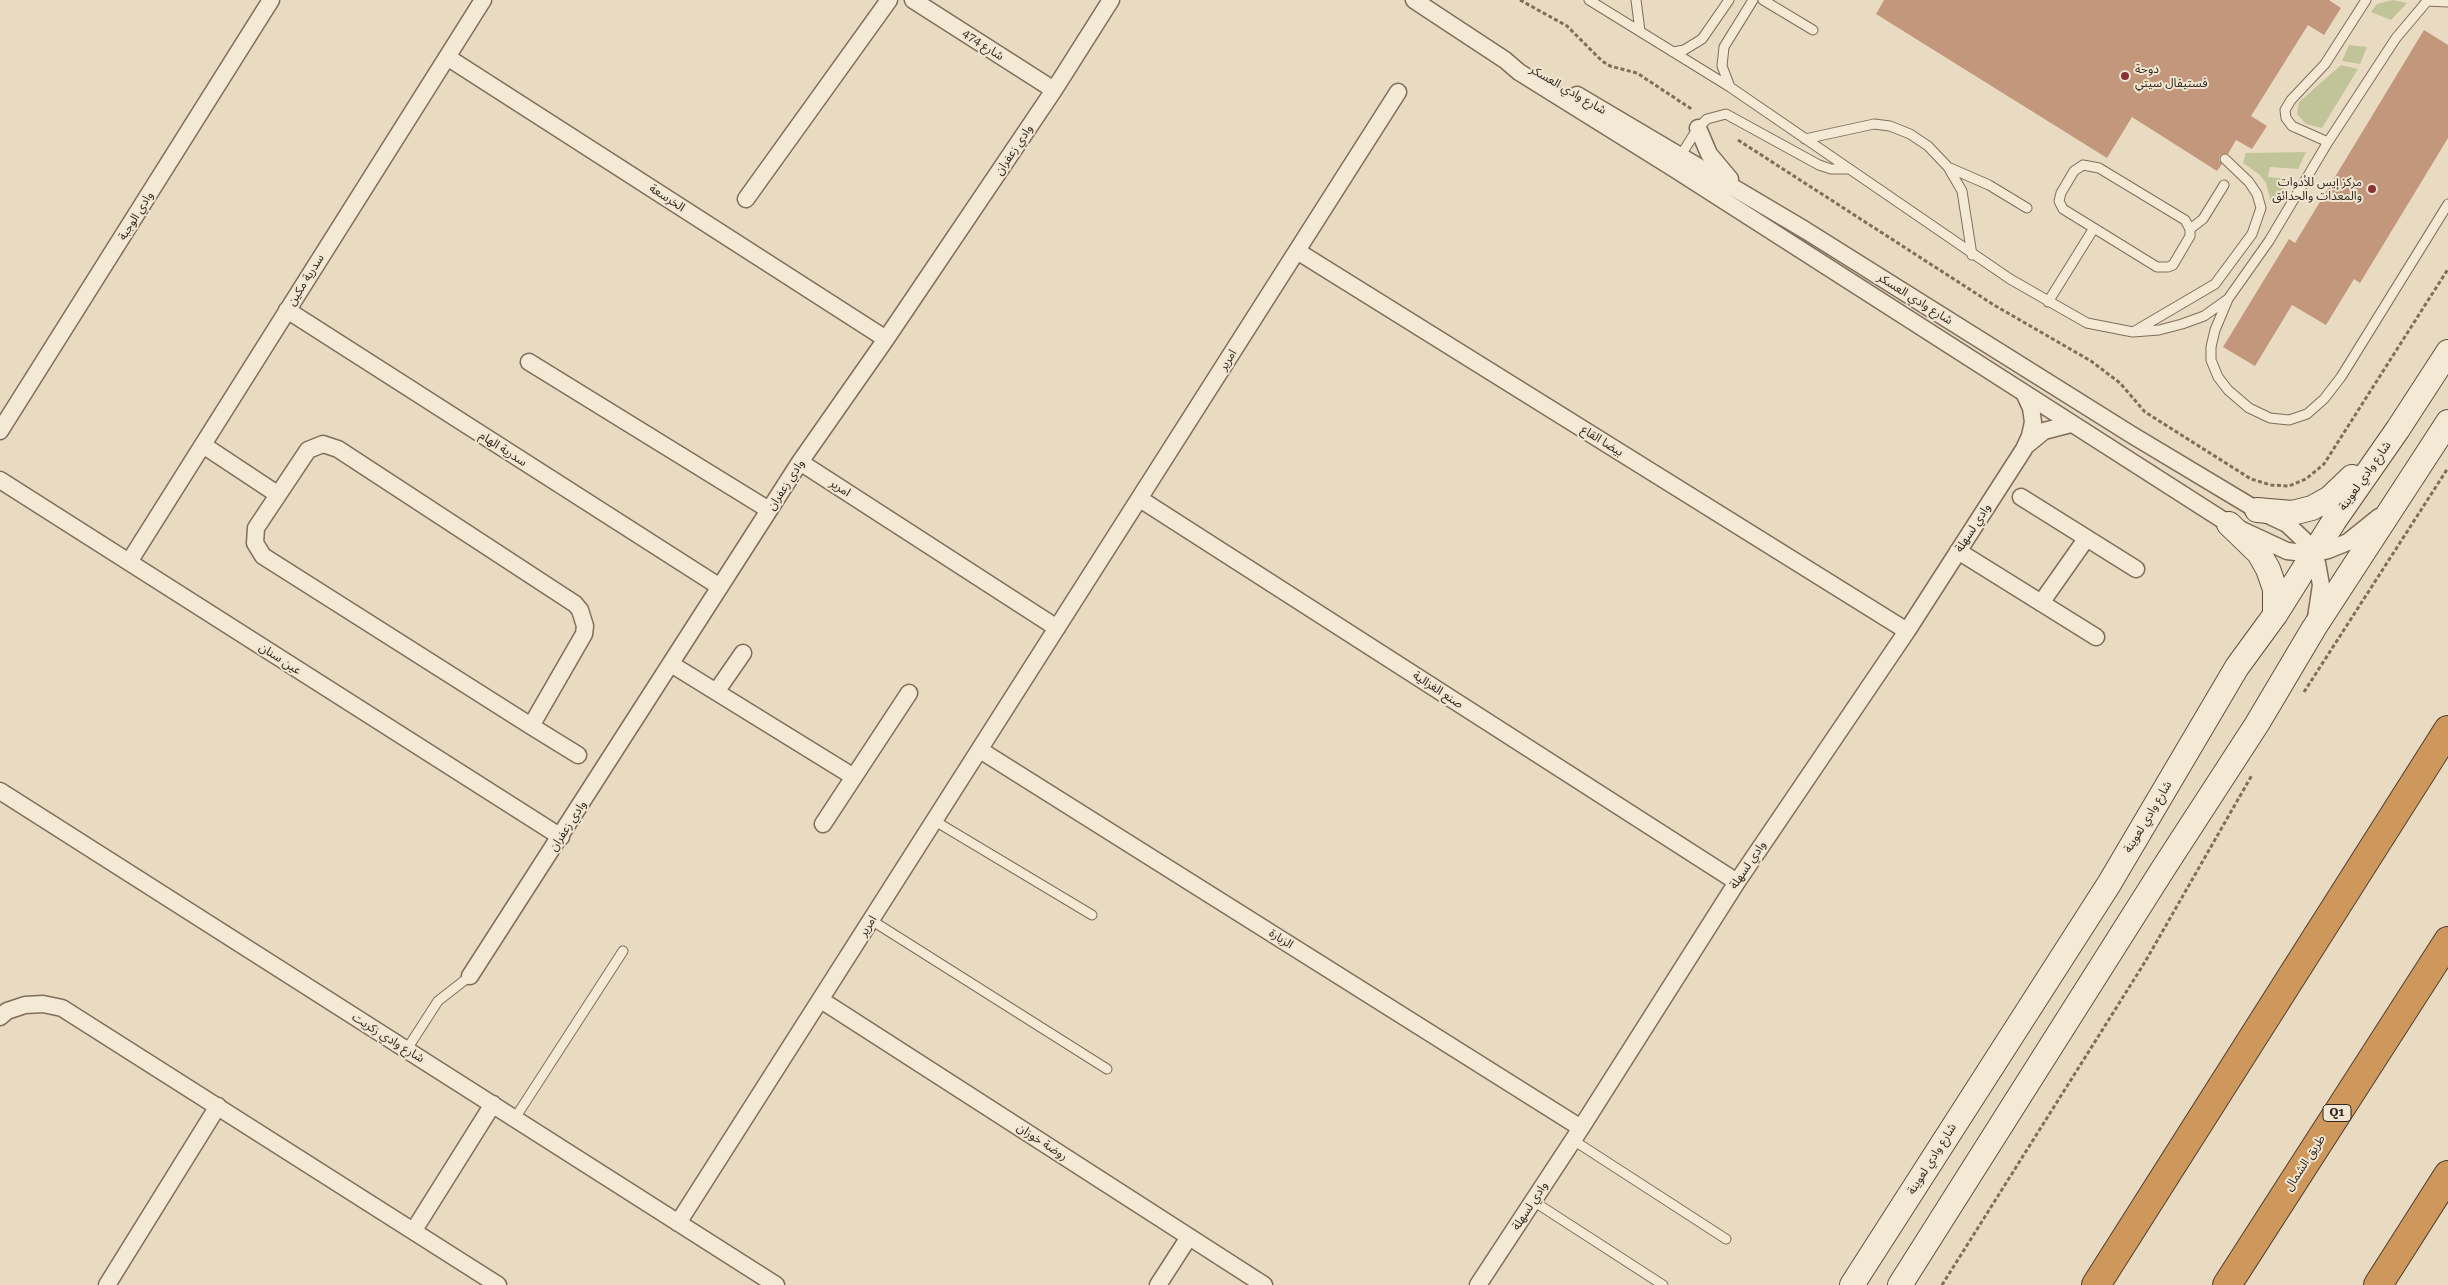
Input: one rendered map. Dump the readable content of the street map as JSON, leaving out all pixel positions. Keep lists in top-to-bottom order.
{
  "streets": {
    "highway": ["Q1", "طريق الشمال"],
    "main road": ["شارع وادي لعوينة"],
    "street": [
      "شارع 474",
      "شارع وادي العسكر",
      "وادي زعفران",
      "الخرسعة",
      "وادي الوجبة",
      "سدرية مكين",
      "امرير",
      "بيضا القاع",
      "سدرية الهام",
      "وادي لسهلة",
      "عين سنان",
      "صنع الغزالية",
      "الزبارة",
      "شارع وادي زكريت",
      "روضة خوزان"
    ]
  },
  "crossings": [
    ["شارع 474", "وادي زعفران"],
    ["شارع وادي العسكر", "شارع وادي لعوينة"],
    ["شارع وادي العسكر", "وادي لسهلة"],
    ["وادي زعفران", "الخرسعة"],
    ["وادي زعفران", "امرير"],
    ["وادي زعفران", "سدرية الهام"],
    ["وادي زعفران", "عين سنان"],
    ["الخرسعة", "سدرية مكين"],
    ["سدرية مكين", "سدرية الهام"],
    ["سدرية مكين", "عين سنان"],
    ["امرير", "بيضا القاع"],
    ["امرير", "صنع الغزالية"],
    ["امرير", "الزبارة"],
    ["امرير", "شارع وادي زكريت"],
    ["امرير", "روضة خوزان"],
    ["بيضا القاع", "وادي لسهلة"],
    ["وادي لسهلة", "صنع الغزالية"],
    ["وادي لسهلة", "الزبارة"]
  ],
  "places": ["دوحة فستيفال سيتي", "مركز إيس للأدوات والمعدات والحدائق"]
}
